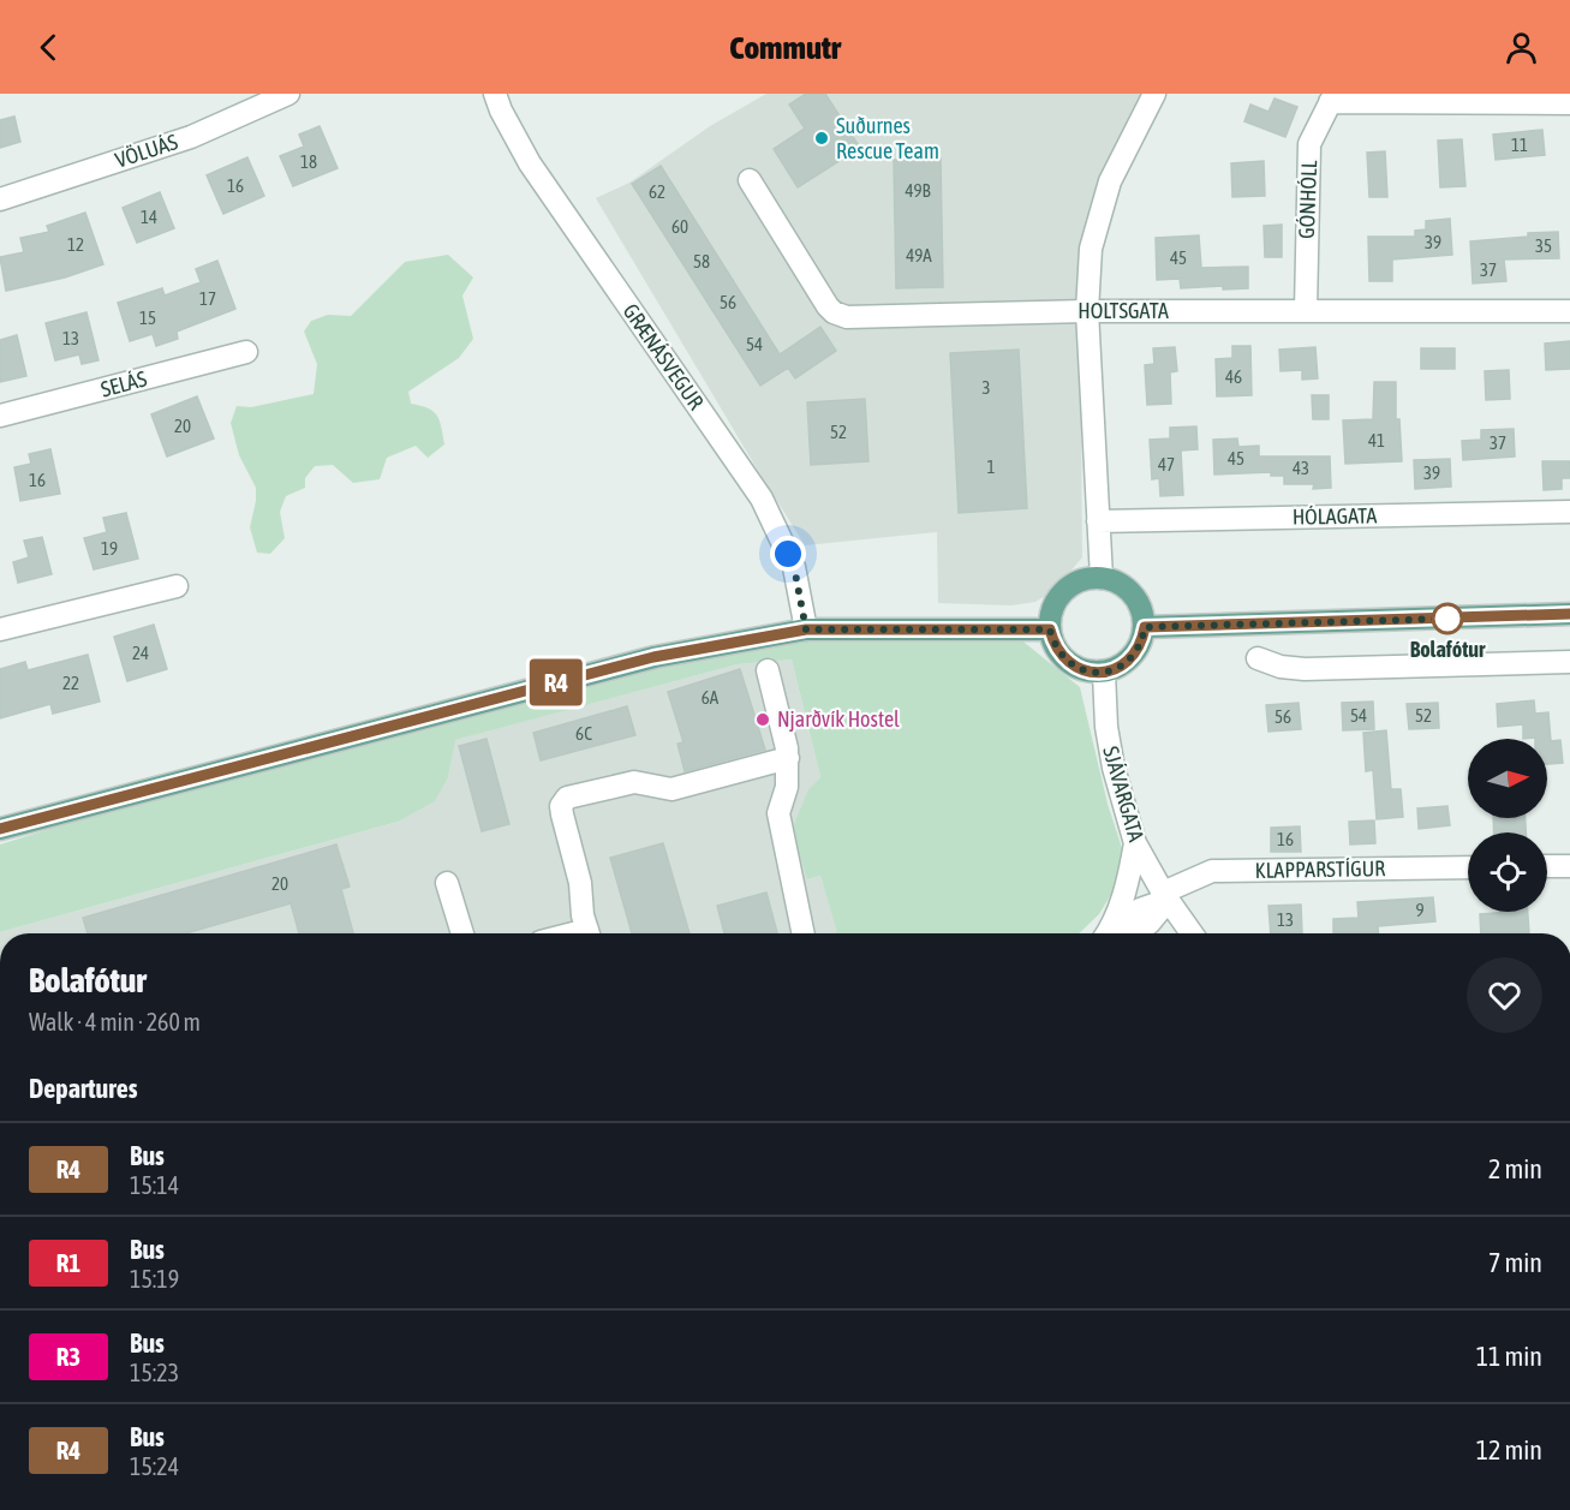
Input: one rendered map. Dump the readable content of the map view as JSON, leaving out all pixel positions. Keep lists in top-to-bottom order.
{
  "streets": {
    "street": [
      "VÖLUÁS",
      "GÓNHÓLL",
      "HOLTSGATA",
      "GRÆNÁSVEGUR",
      "SELÁS",
      "HÓLAGATA",
      "SJÁVARGATA",
      "KLAPPARSTÍGUR"
    ]
  },
  "crossings": [
    ["GÓNHÓLL", "HOLTSGATA"],
    ["SJÁVARGATA", "KLAPPARSTÍGUR"]
  ],
  "places": ["Suðurnes Rescue Team", "Bolafótur", "Njarðvík Hostel"],
  "lines": ["bus line R4"],
  "house_numbers": [
    "11",
    "18",
    "16",
    "49B",
    "62",
    "14",
    "60",
    "39",
    "12",
    "35",
    "49A",
    "45",
    "58",
    "37",
    "17",
    "56",
    "15",
    "13",
    "54",
    "46",
    "3",
    "20",
    "52",
    "41",
    "37",
    "45",
    "47",
    "1",
    "43",
    "39",
    "16",
    "19",
    "24",
    "22",
    "6A",
    "54",
    "52",
    "56",
    "6C",
    "16",
    "20",
    "9",
    "13"
  ],
  "north": "right",
  "page": {
    "header": "Commutr",
    "on_map": "R4",
    "heading": [
      ["Bolafótur", "Walk · 4 min · 260 m"],
      "Departures"
    ],
    "list": [
      {
        "mark": "R4",
        "name": "Bus",
        "note": "15:14",
        "value": "2 min"
      },
      {
        "mark": "R1",
        "name": "Bus",
        "note": "15:19",
        "value": "7 min"
      },
      {
        "mark": "R3",
        "name": "Bus",
        "note": "15:23",
        "value": "11 min"
      },
      {
        "mark": "R4",
        "name": "Bus",
        "note": "15:24",
        "value": "12 min"
      }
    ]
  }
}
